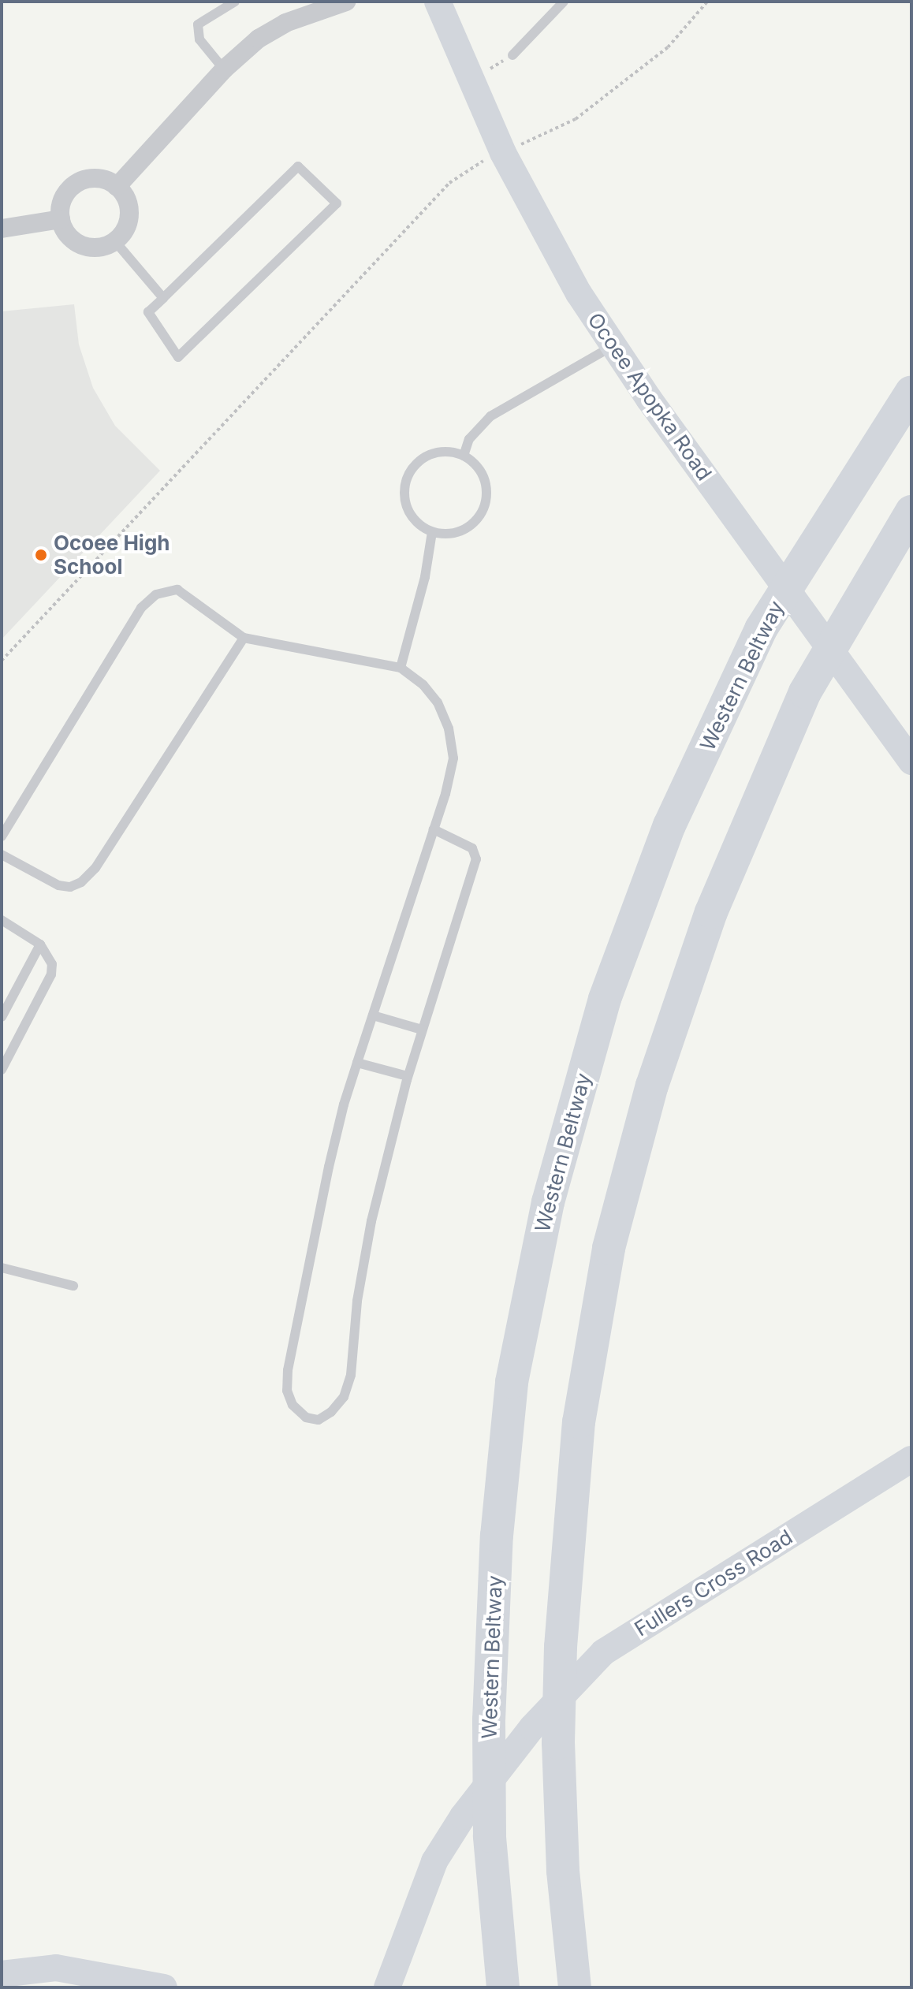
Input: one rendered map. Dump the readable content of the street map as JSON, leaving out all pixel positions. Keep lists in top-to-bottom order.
{
  "streets": {
    "highway": ["Western Beltway"],
    "street": ["Ocoee Apopka Road", "Fullers Cross Road"]
  },
  "places": ["Ocoee High School"]
}
